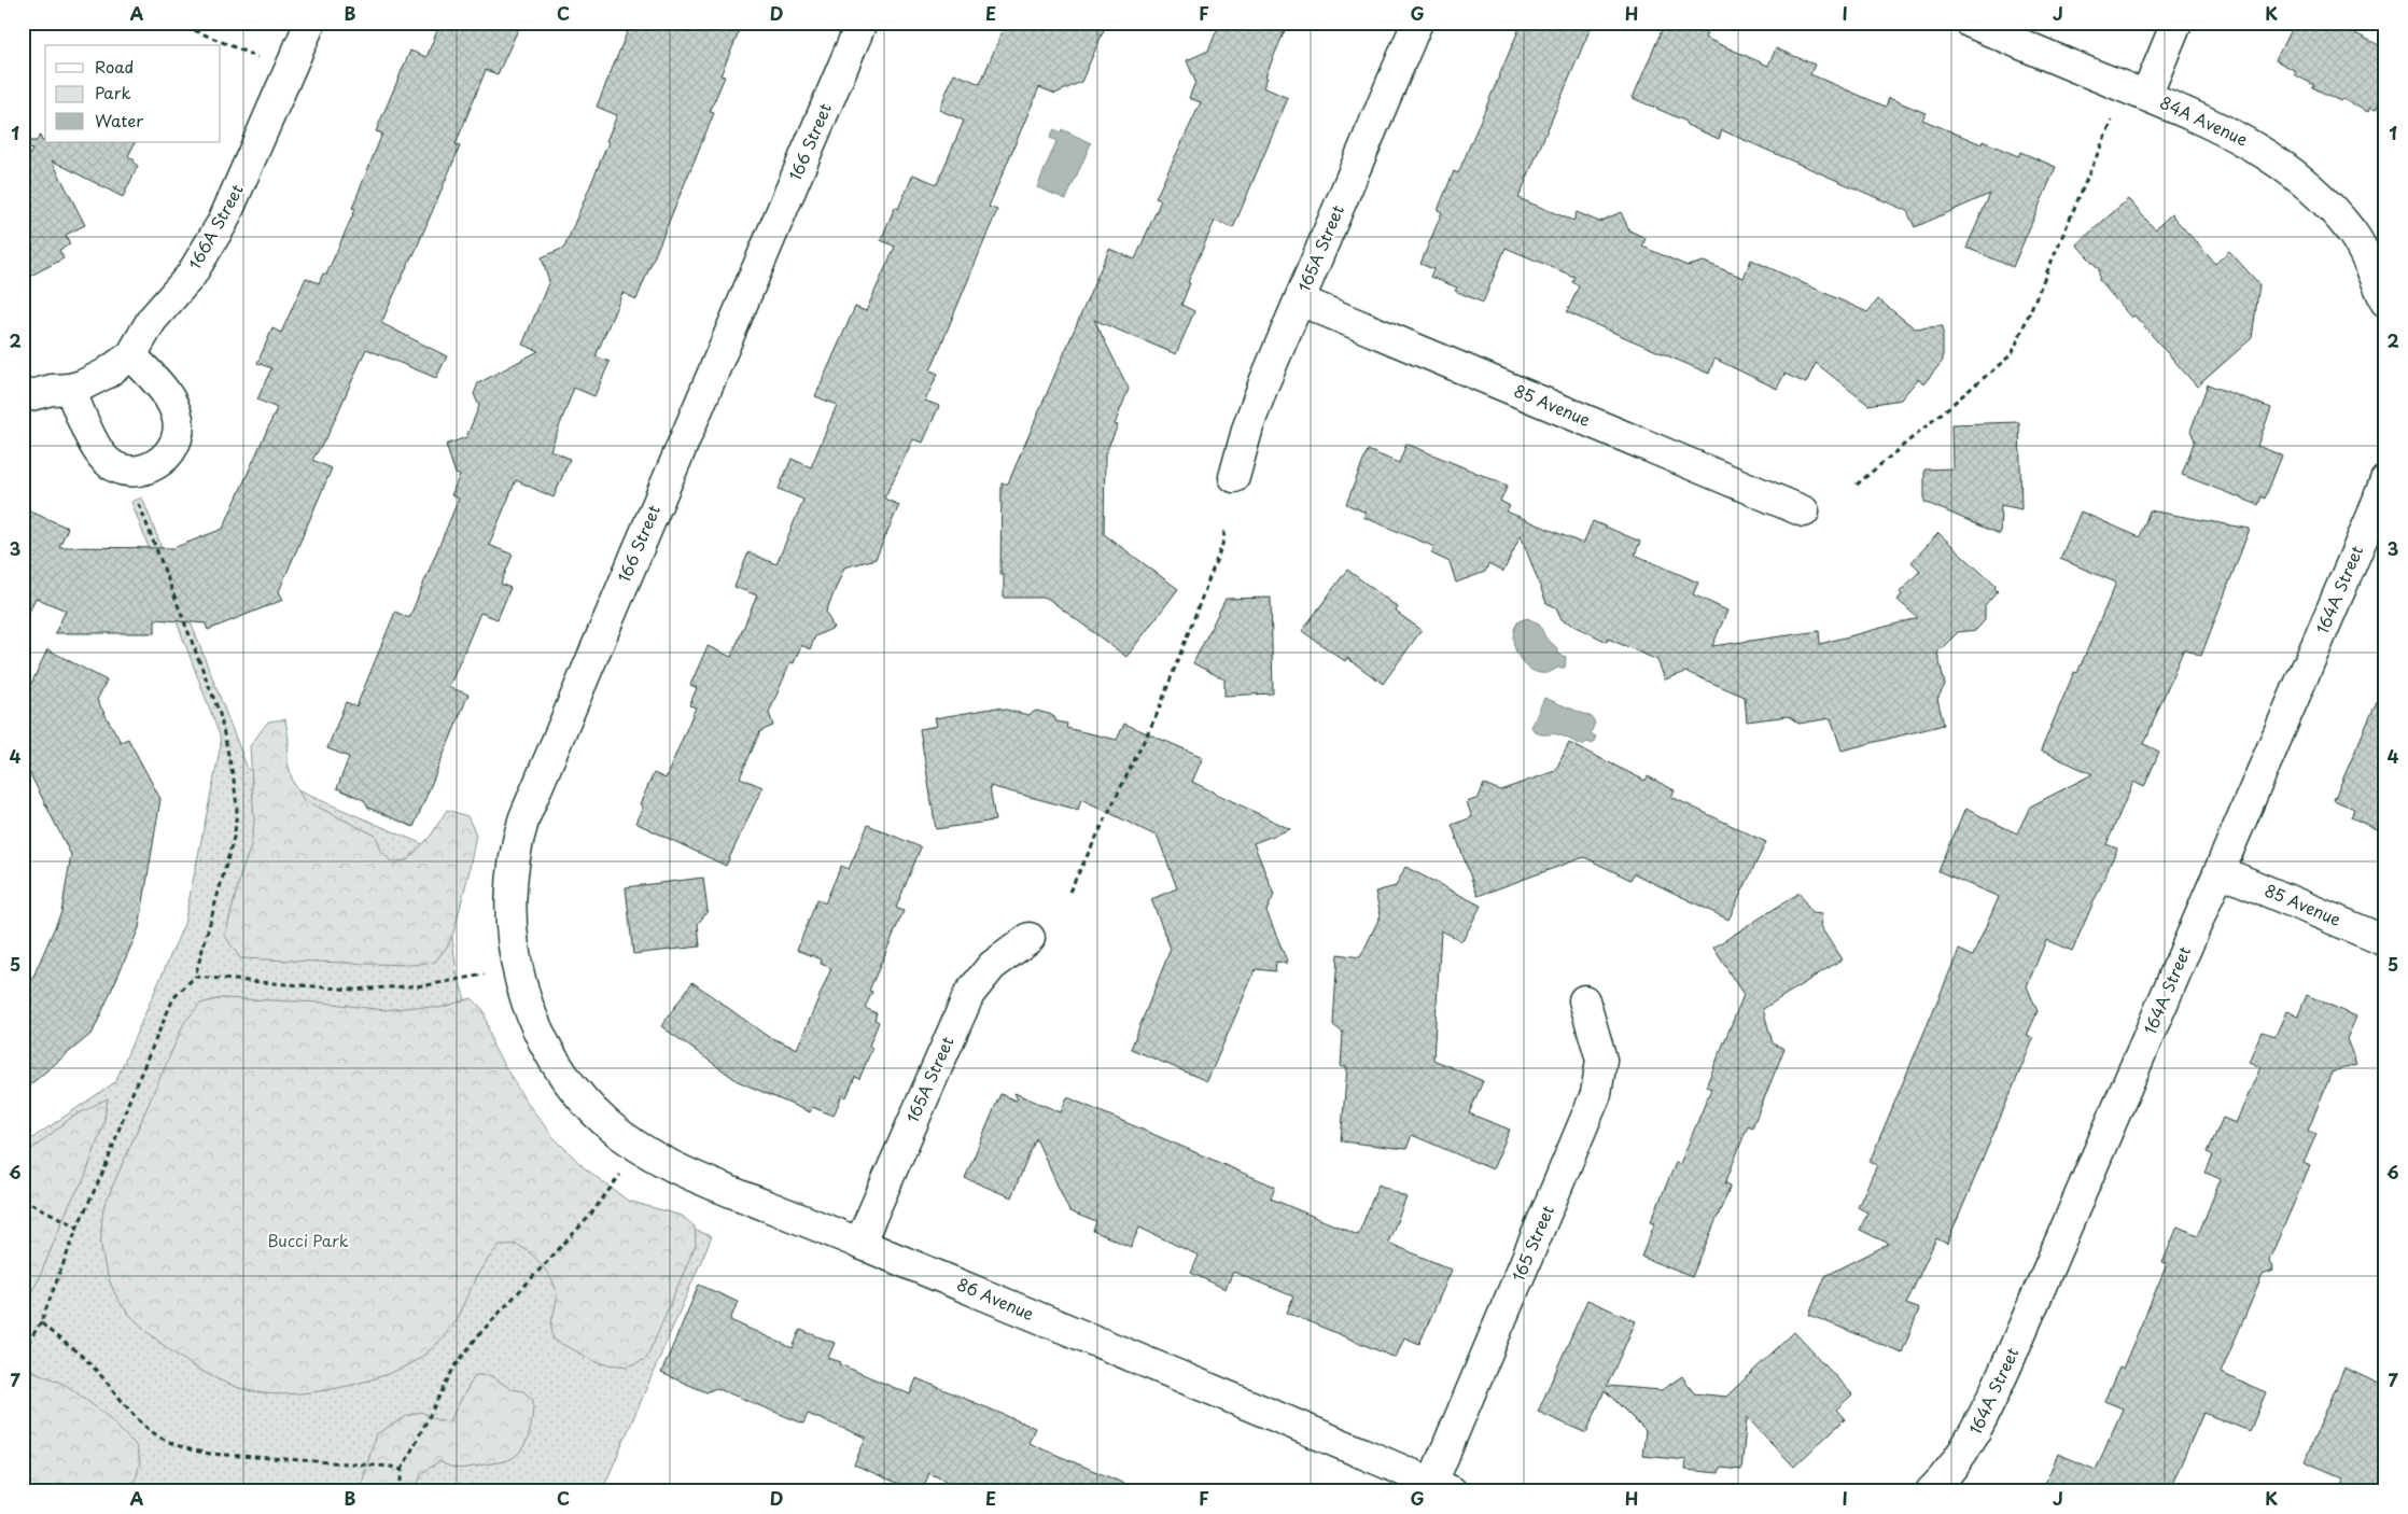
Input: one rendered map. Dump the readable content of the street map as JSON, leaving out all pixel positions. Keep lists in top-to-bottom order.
{
  "streets": {
    "street": [
      "84A Avenue",
      "166 Street",
      "166A Street",
      "165A Street",
      "85 Avenue",
      "164A Street",
      "165 Street",
      "86 Avenue"
    ]
  },
  "crossings": [
    ["166 Street", "86 Avenue"],
    ["165A Street", "85 Avenue"],
    ["165A Street", "86 Avenue"],
    ["85 Avenue", "164A Street"],
    ["165 Street", "86 Avenue"]
  ],
  "parks": ["Bucci Park"],
  "legend": ["Road", "Park", "Water"],
  "grid": {
    "columns": [
      "A",
      "B",
      "C",
      "D",
      "E",
      "F",
      "G",
      "H",
      "I",
      "J",
      "K"
    ],
    "rows": [
      "1",
      "2",
      "3",
      "4",
      "5",
      "6",
      "7"
    ]
  }
}
